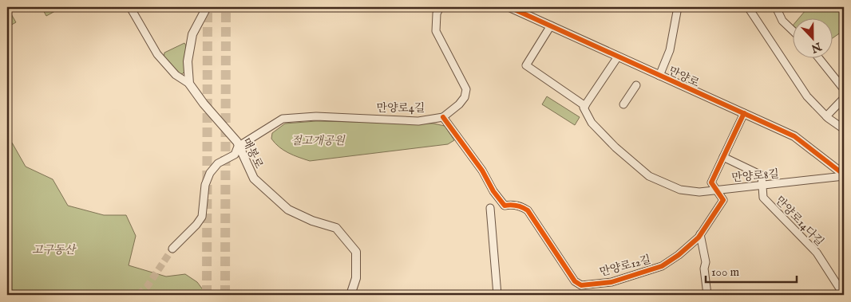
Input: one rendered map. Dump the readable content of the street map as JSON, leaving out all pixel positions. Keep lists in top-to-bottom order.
{
  "streets": {
    "street": [
      "만양로",
      "만양로4길",
      "매봉로",
      "만양로8길",
      "만양로14다길",
      "만양로12길"
    ]
  },
  "crossings": [
    ["만양로", "만양로8길"],
    ["만양로", "만양로12길"],
    ["만양로4길", "매봉로"],
    ["만양로4길", "만양로12길"],
    ["만양로8길", "만양로14다길"],
    ["만양로8길", "만양로12길"],
    ["만양로14다길", "만양로12길"]
  ],
  "parks": ["절고개공원", "고구동산"],
  "scale_bar": "100 m",
  "north": "bottom"
}
